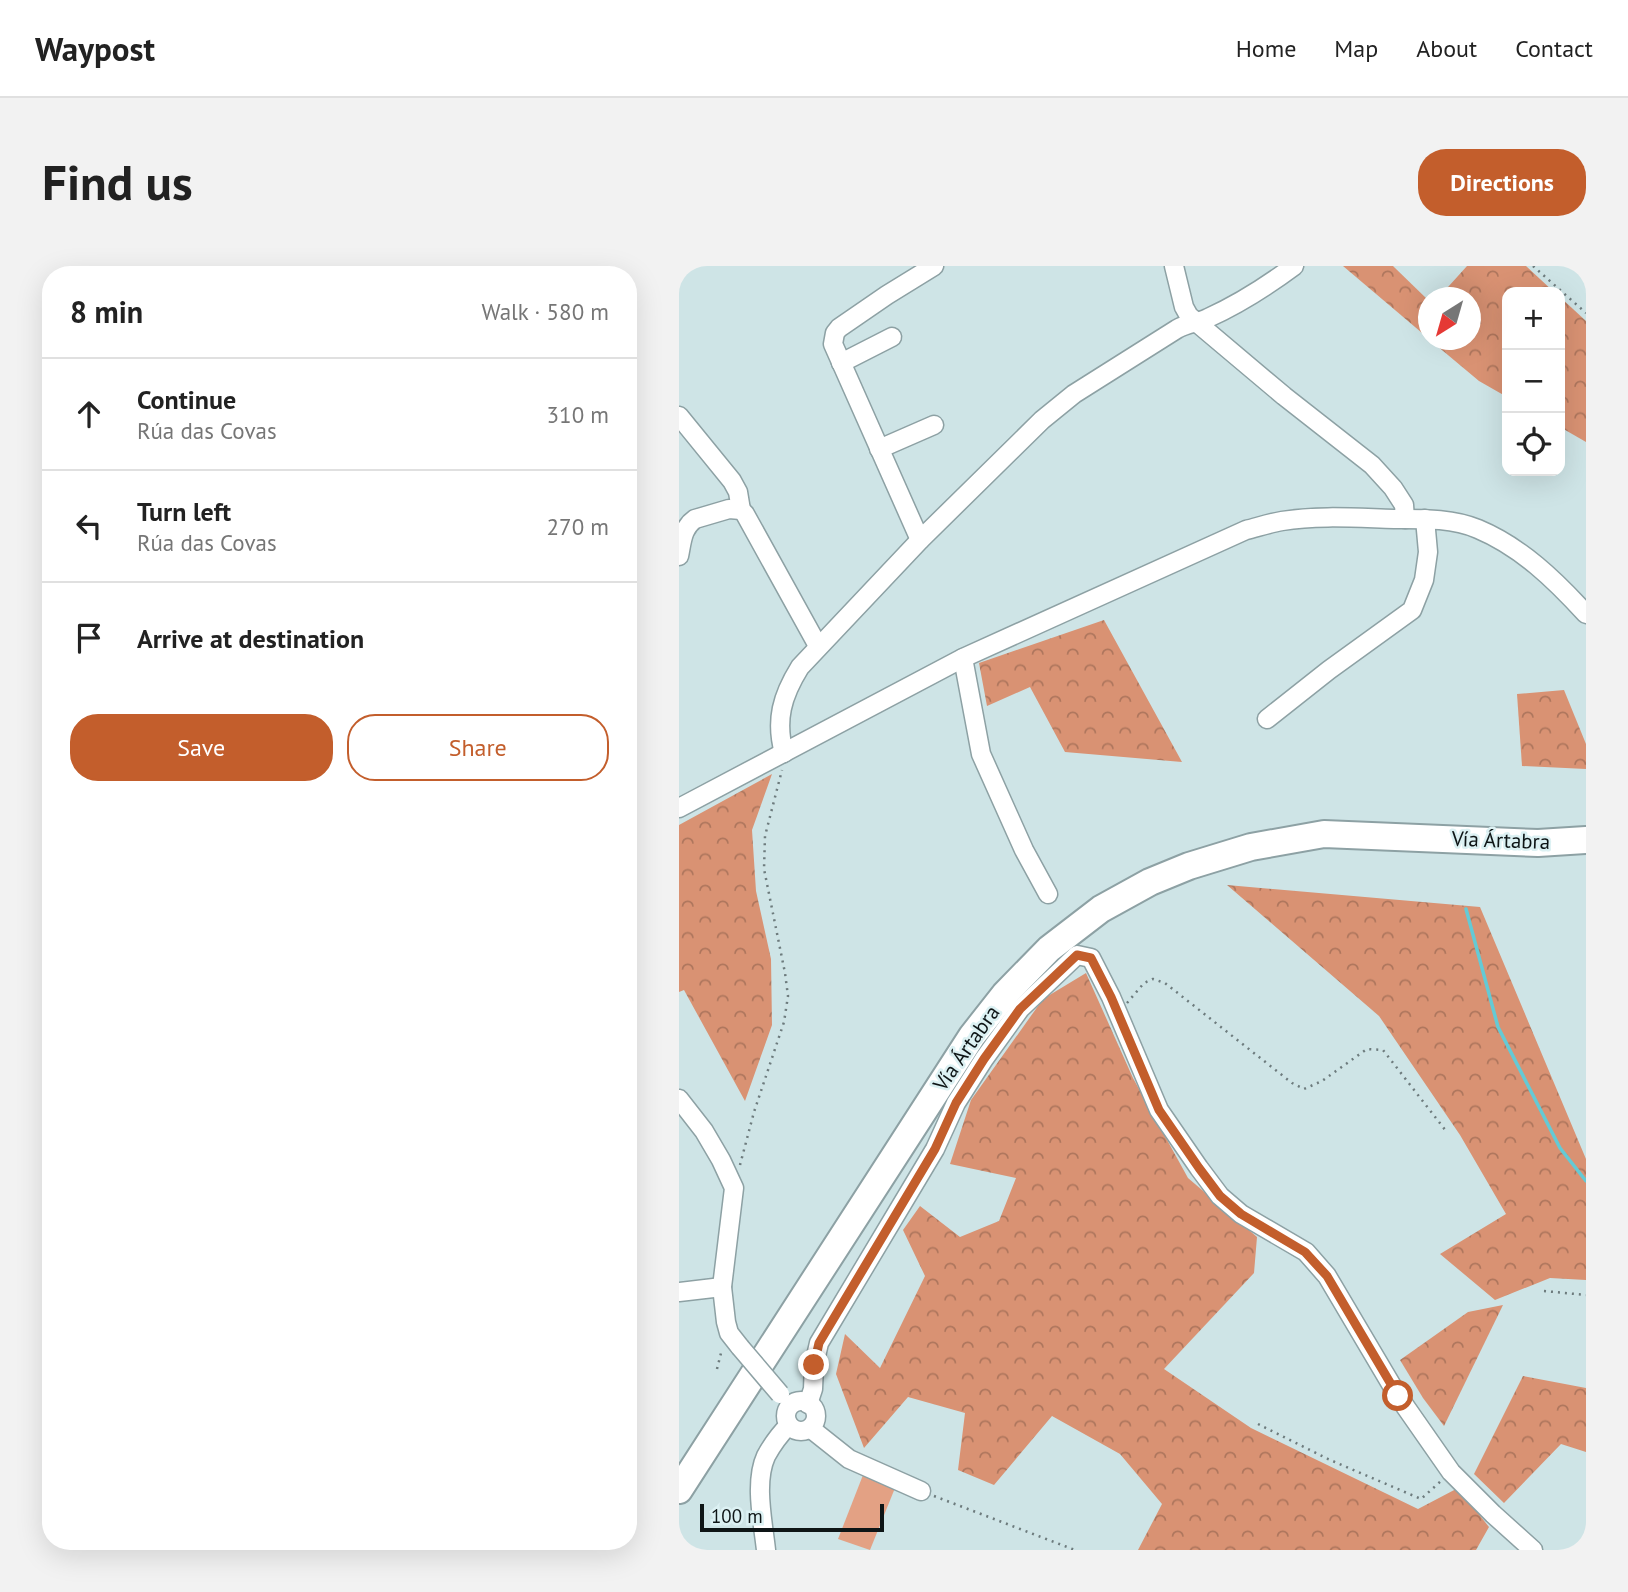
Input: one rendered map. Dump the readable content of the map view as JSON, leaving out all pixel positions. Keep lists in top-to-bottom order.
{
  "streets": {
    "highway": ["Vía Ártabra"]
  },
  "scale_bar": "100 m",
  "north": "bottom left",
  "page": {
    "header": "Waypost",
    "nav": [
      "Home",
      "Map",
      "About",
      "Contact"
    ],
    "buttons": [
      "Directions",
      ["Save", "Share"]
    ],
    "title": "Find us",
    "heading": ["8 min", "Walk · 580 m"],
    "map_buttons": ["+", "−"],
    "list": [
      ["Continue", "Rúa das Covas", "310 m"],
      ["Turn left", "Rúa das Covas", "270 m"],
      "Arrive at destination"
    ],
    "scale": "100 m"
  }
}
